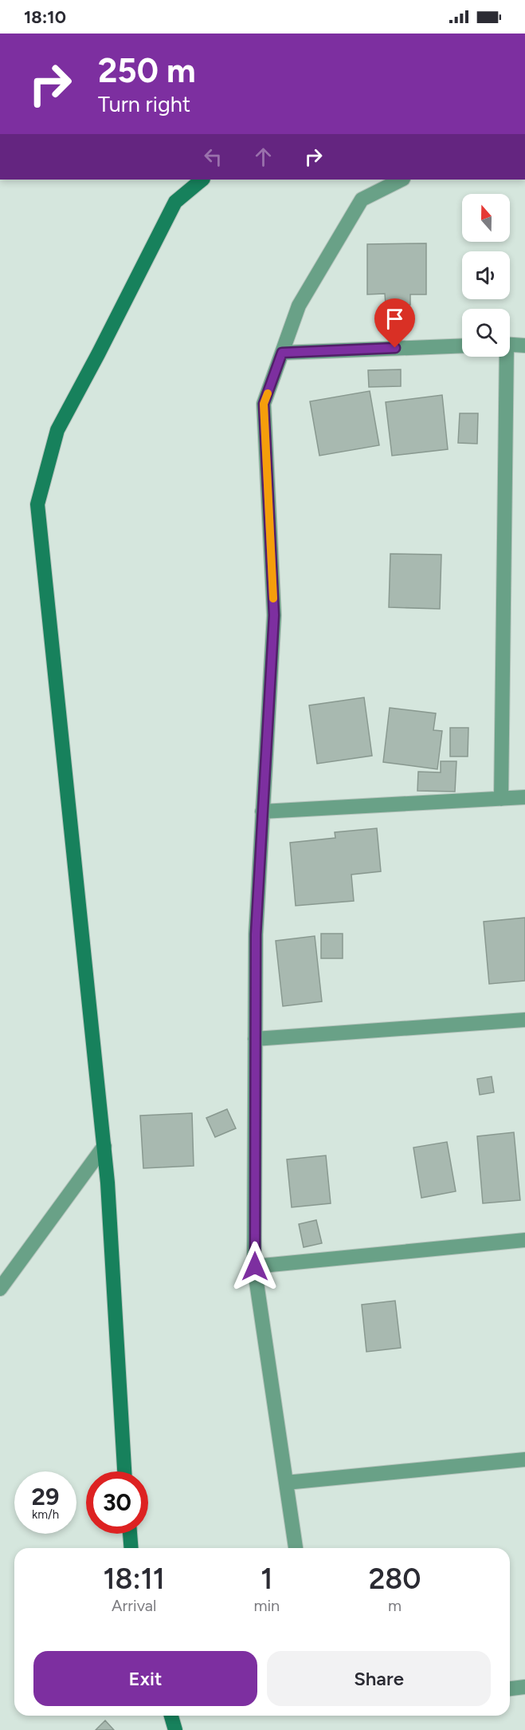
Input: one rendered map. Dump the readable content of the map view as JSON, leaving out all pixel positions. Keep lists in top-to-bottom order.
{
  "north": "top",
  "page": {
    "status": "18:10",
    "turn": ["250 m", "Turn right"],
    "speed": "29 km/h",
    "limit": "30",
    "eta": [
      "18:11",
      "Arrival",
      "1",
      "min",
      "280",
      "m"
    ],
    "buttons": ["Exit", "Share"]
  }
}
